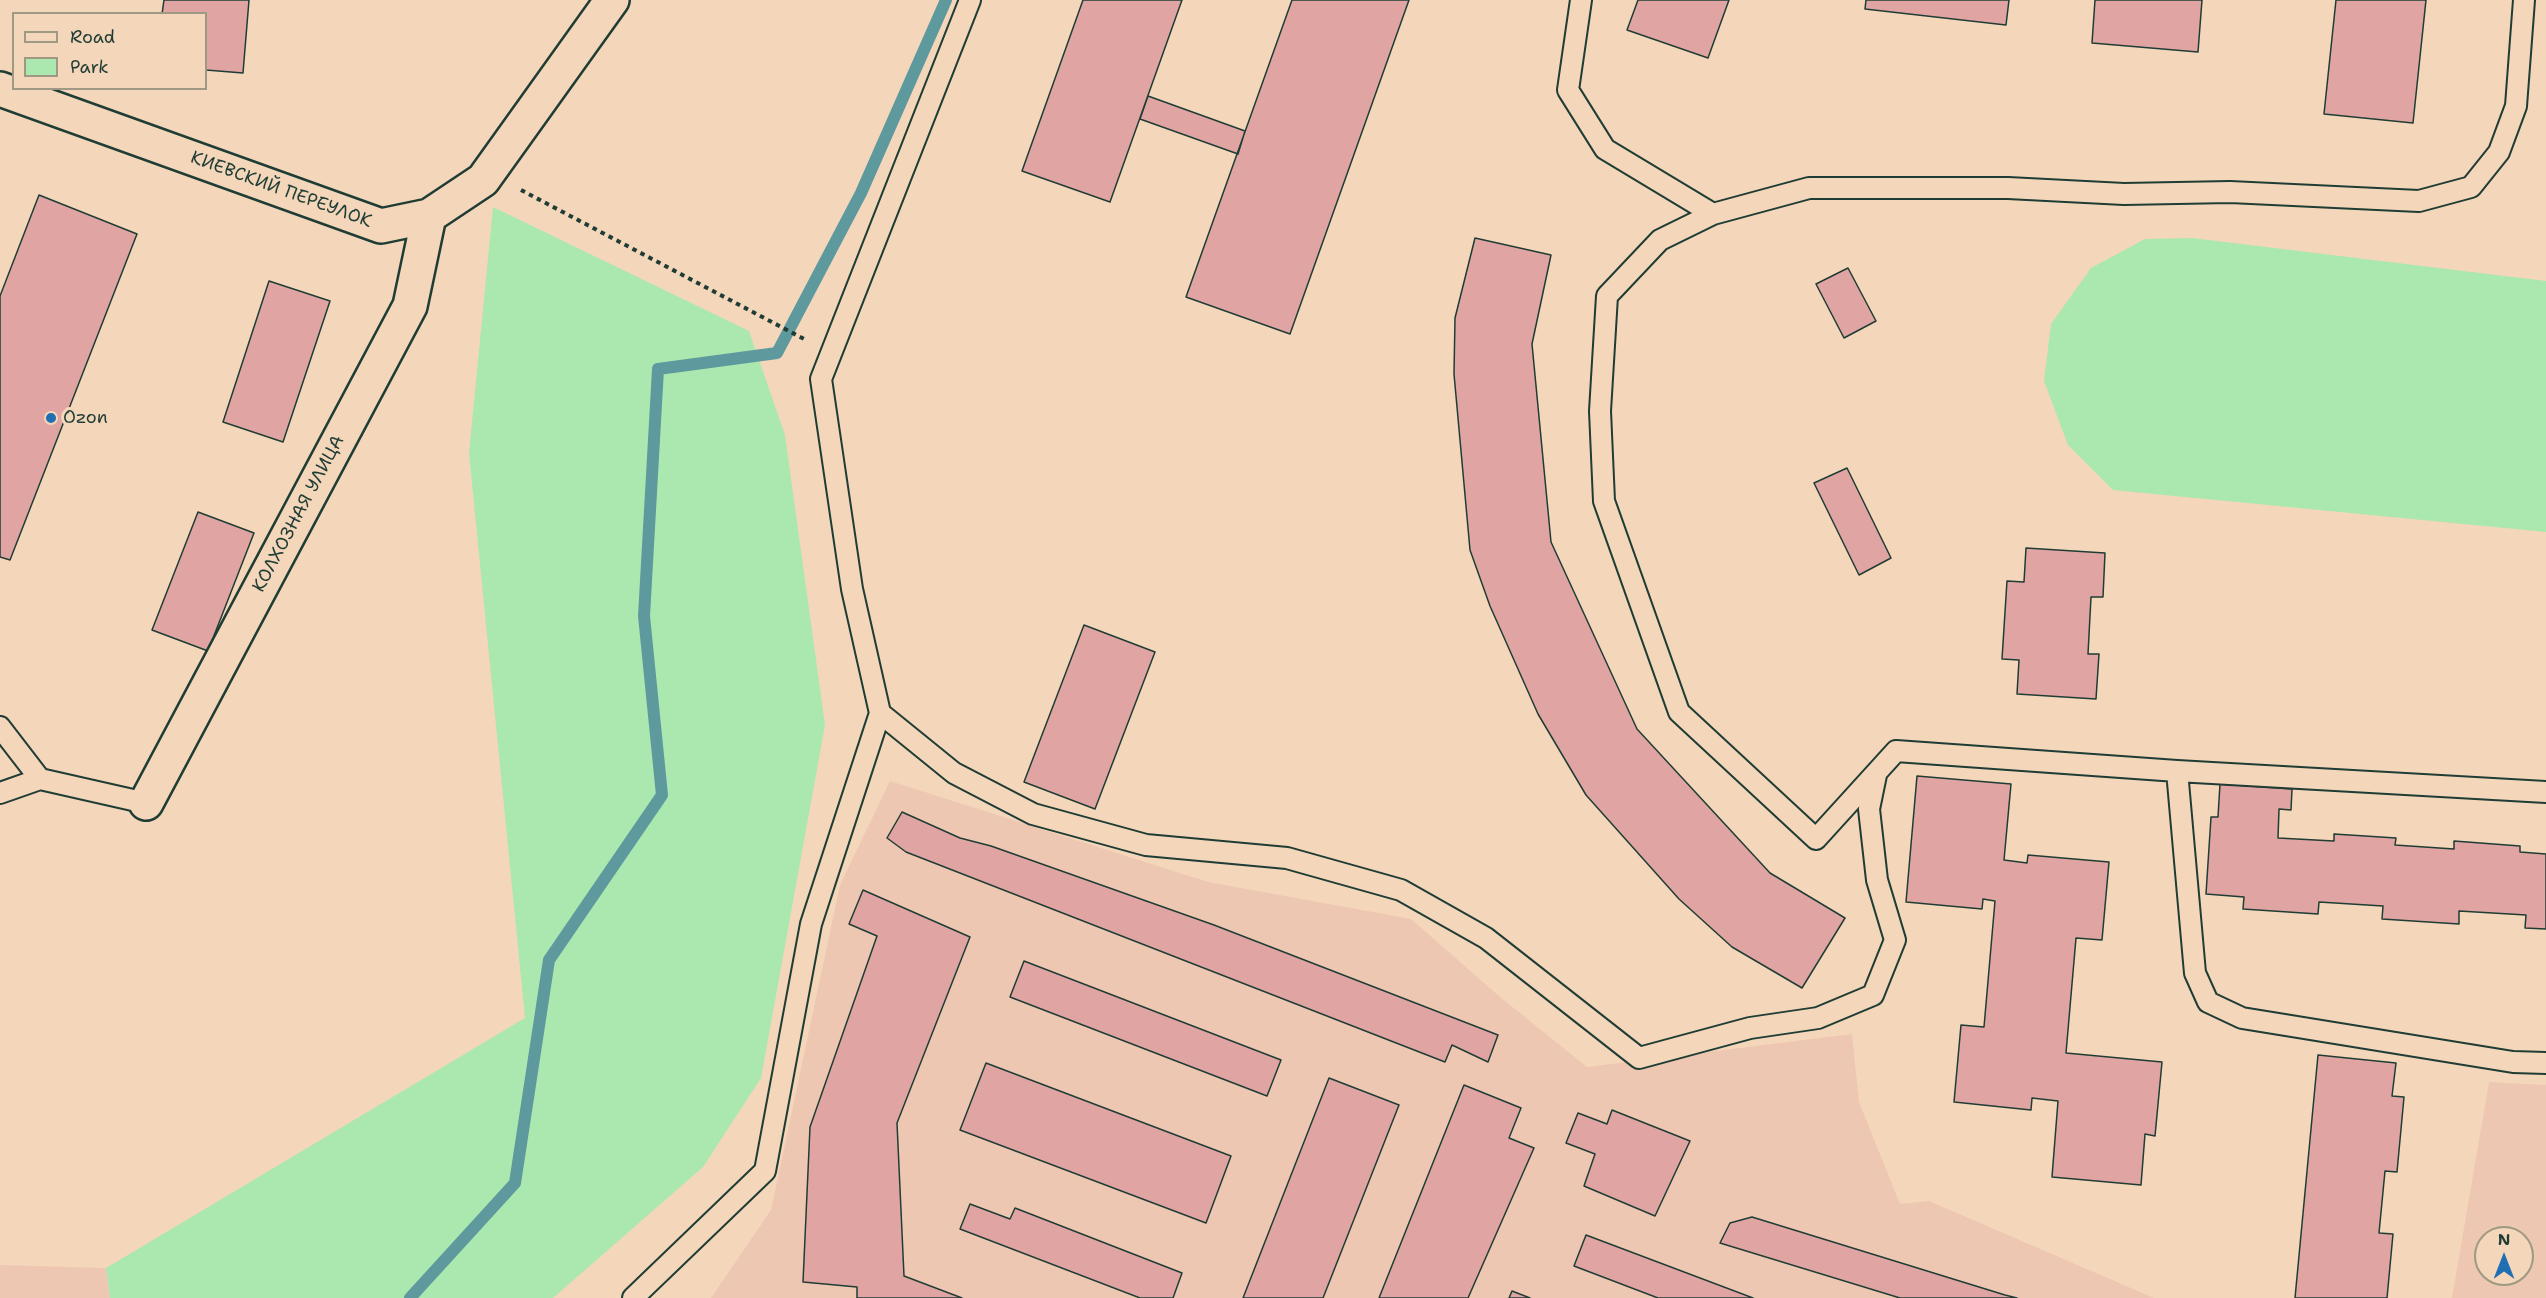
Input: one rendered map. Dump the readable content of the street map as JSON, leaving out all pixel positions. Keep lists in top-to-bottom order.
{
  "streets": {
    "street": ["КИЕВСКИЙ ПЕРЕУЛОК", "КОЛХОЗНАЯ УЛИЦА"]
  },
  "crossings": [
    ["КИЕВСКИЙ ПЕРЕУЛОК", "КОЛХОЗНАЯ УЛИЦА"]
  ],
  "places": ["Ozon"],
  "legend": ["Road", "Park"],
  "north": "top"
}
